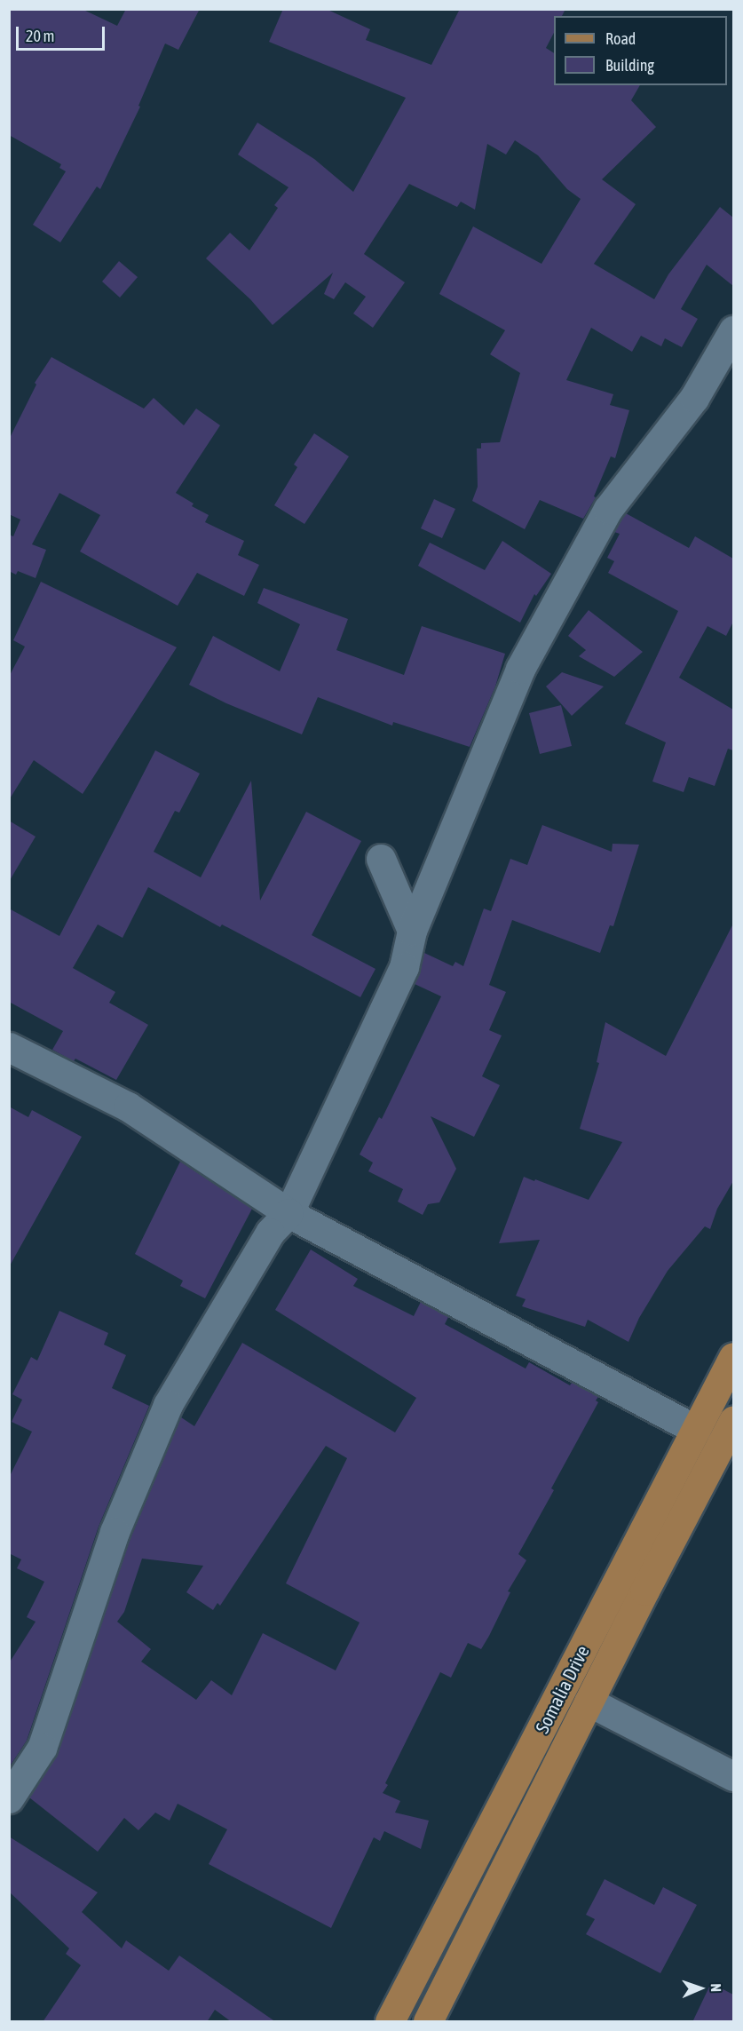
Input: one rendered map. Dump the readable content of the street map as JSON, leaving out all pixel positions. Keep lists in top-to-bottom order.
{
  "streets": {
    "main road": ["Somalia Drive"]
  },
  "legend": ["Road", "Building"],
  "scale_bar": "20 m",
  "north": "right"
}
